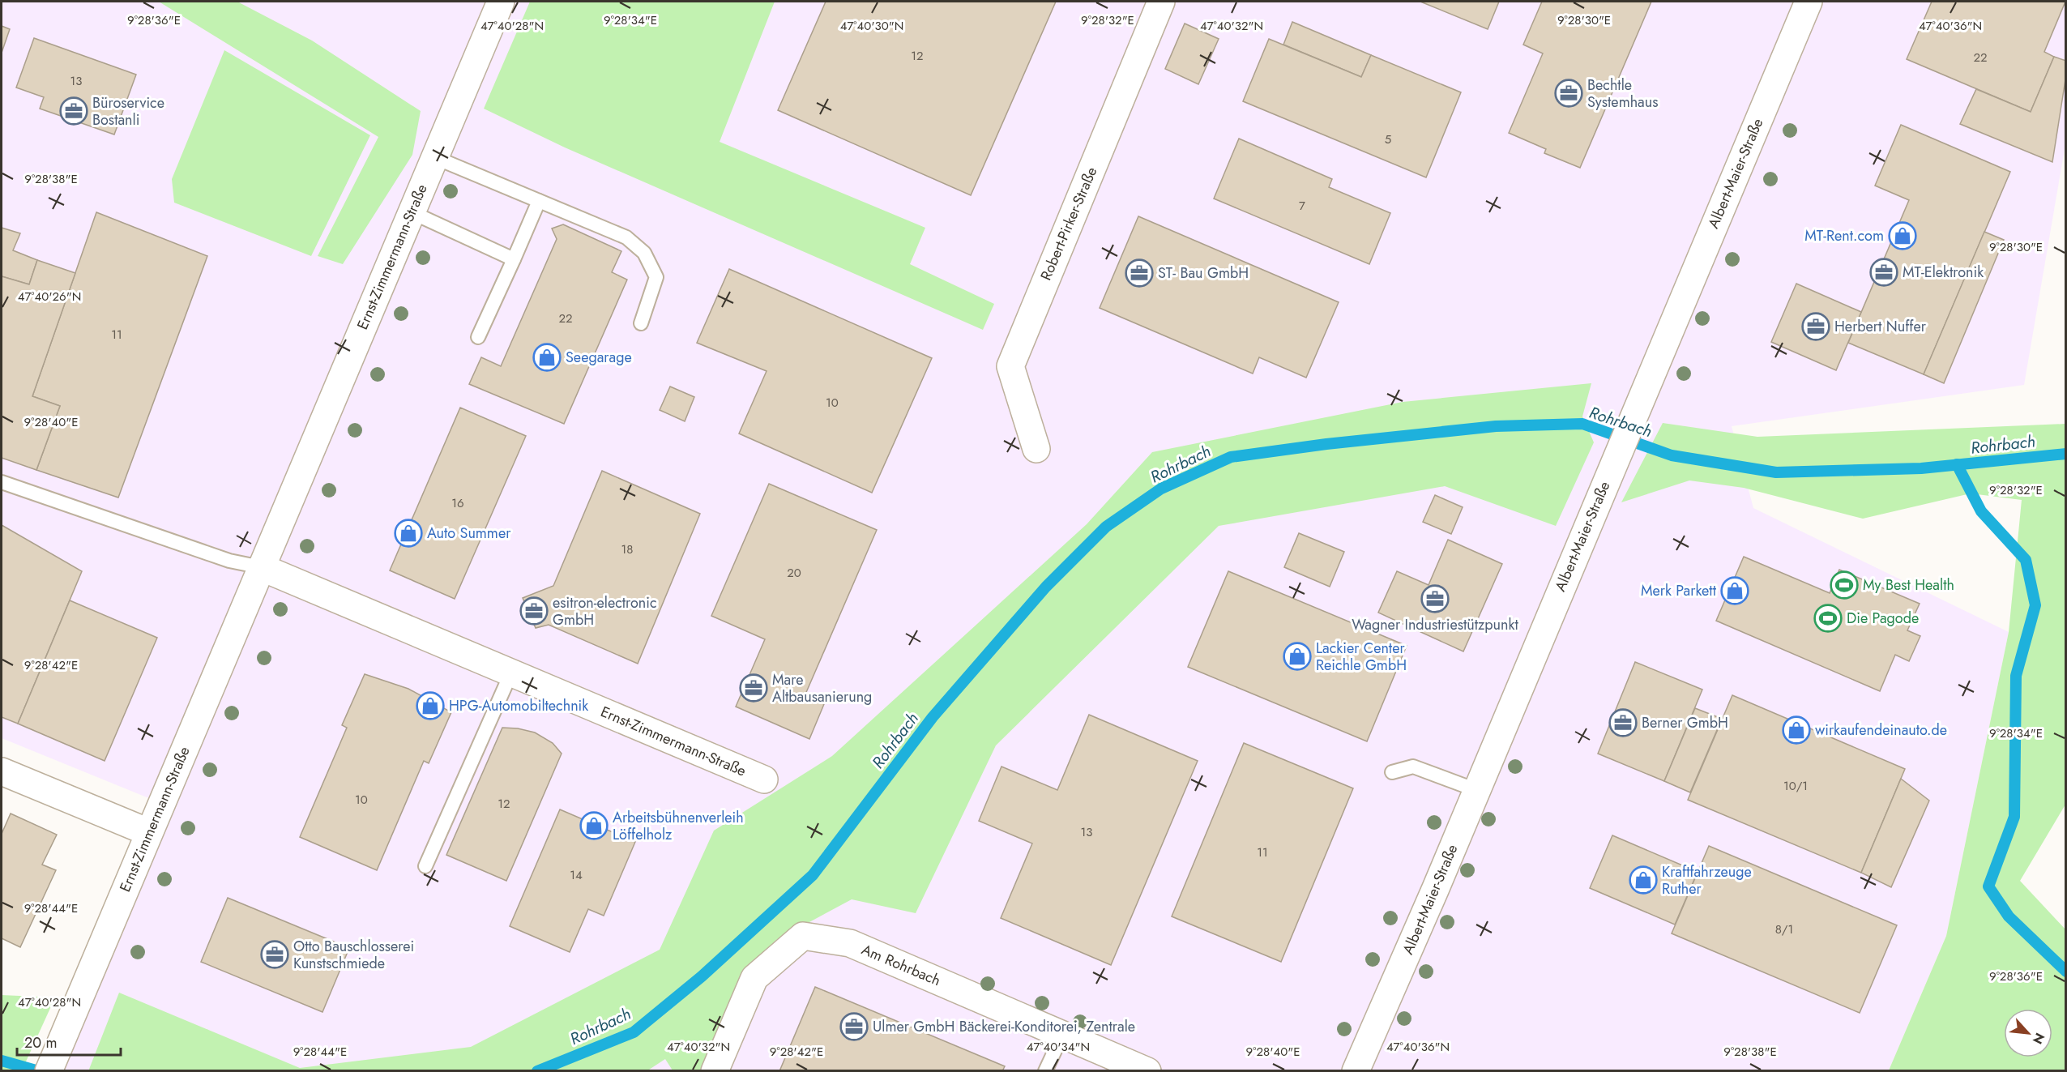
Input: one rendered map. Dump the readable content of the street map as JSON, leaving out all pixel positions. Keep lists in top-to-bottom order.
{
  "streets": {
    "street": [
      "Albert-Maier-Straße",
      "Robert-Pirker-Straße",
      "Ernst-Zimmermann-Straße",
      "Am Rohrbach"
    ]
  },
  "water": ["Rohrbach"],
  "places": {
    "office": [
      "Bechtle Systemhaus",
      "Büroservice Bostanli",
      "MT-Elektronik",
      "ST- Bau GmbH",
      "Herbert Nuffer",
      "Wagner Industriestützpunkt",
      "esitron-electronic GmbH",
      "Mare Altbausanierung",
      "Berner GmbH",
      "Otto Bauschlosserei Kunstschmiede",
      "Ulmer GmbH Bäckerei-Konditorei, Zentrale"
    ],
    "shop": [
      "MT-Rent.com",
      "Seegarage",
      "Auto Summer",
      "Merk Parkett",
      "Lackier Center Reichle GmbH",
      "HPG-Automobiltechnik",
      "wirkaufendeinauto.de",
      "Arbeitsbühnenverleih Löffelholz",
      "Kraftfahrzeuge Ruther"
    ],
    "sports": ["My Best Health", "Die Pagode"]
  },
  "house_numbers": [
    "12",
    "22",
    "13",
    "5",
    "7",
    "22",
    "11",
    "10",
    "16",
    "18",
    "20",
    "10/1",
    "10",
    "12",
    "13",
    "11",
    "14",
    "8/1"
  ],
  "scale_bar": "20 m",
  "north": "bottom right",
  "coordinates": [
    "9°28'36\"E",
    "9°28'34\"E",
    "9°28'32\"E",
    "9°28'30\"E",
    "47°40'28\"N",
    "47°40'30\"N",
    "47°40'32\"N",
    "47°40'36\"N",
    "9°28'38\"E",
    "47°40'26\"N",
    "9°28'40\"E",
    "9°28'42\"E",
    "9°28'44\"E",
    "47°40'34\"N"
  ]
}
